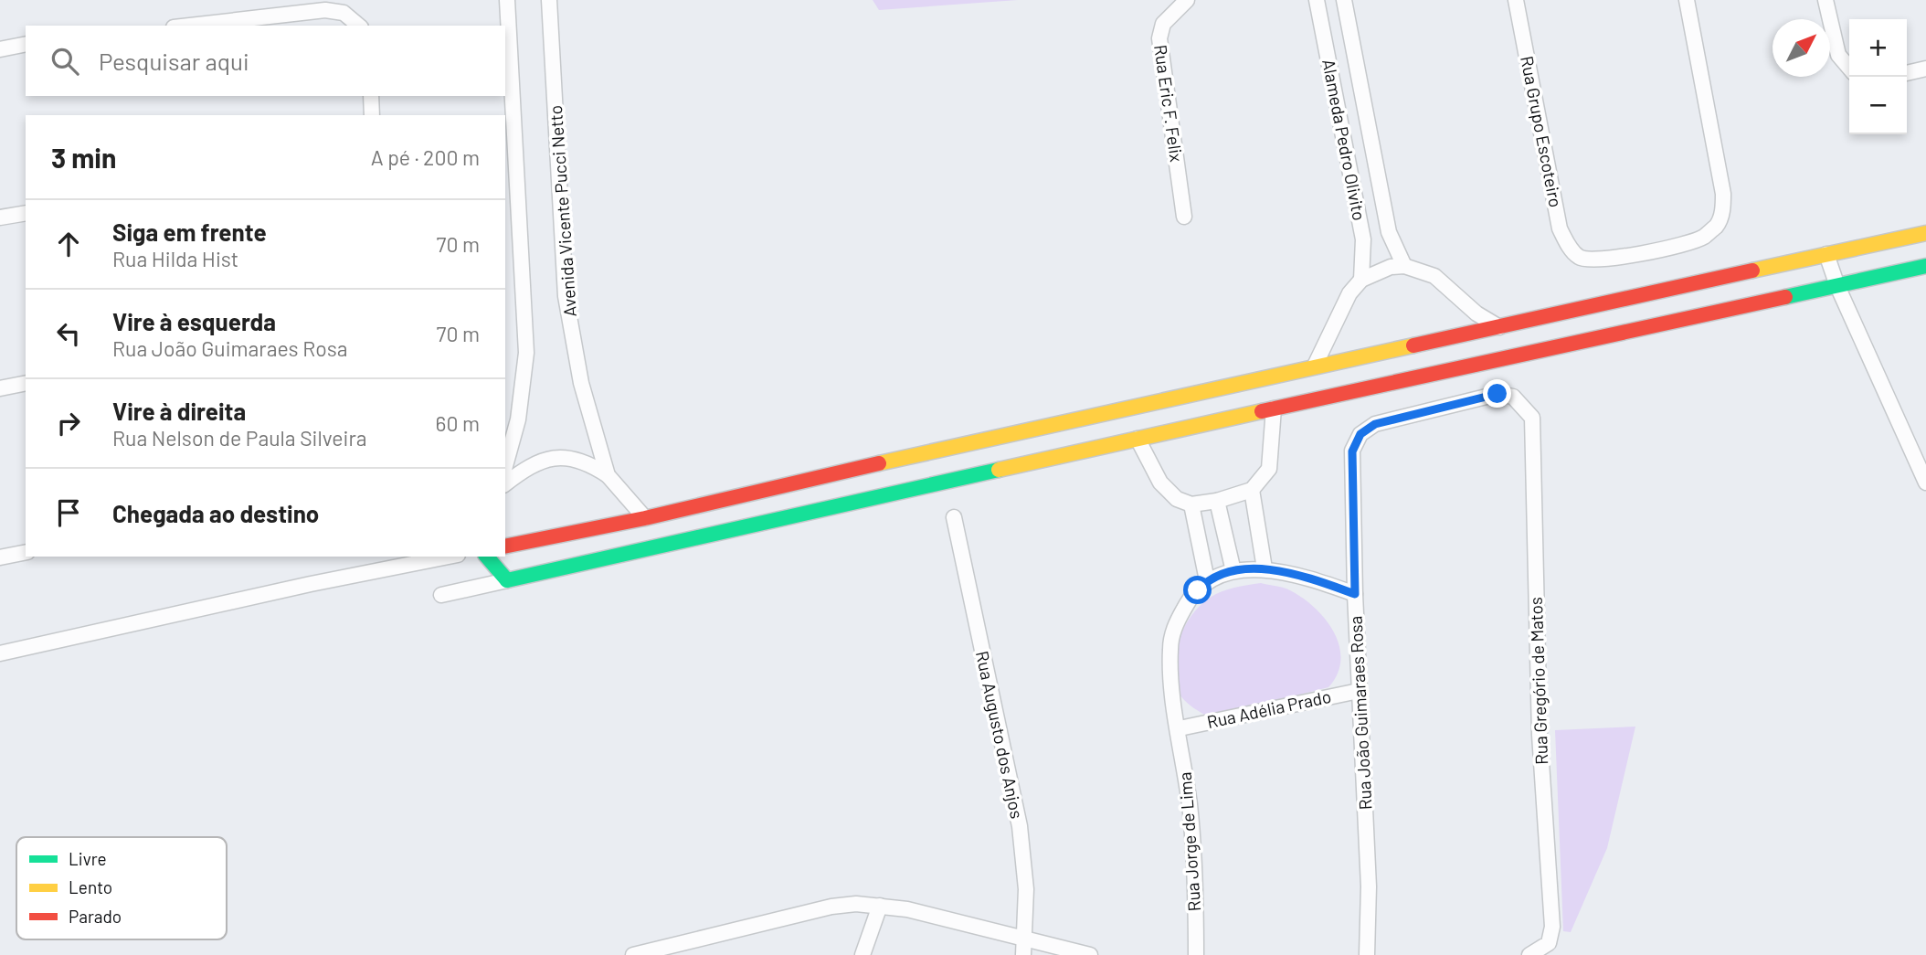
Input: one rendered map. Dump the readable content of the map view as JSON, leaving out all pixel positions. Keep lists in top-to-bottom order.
{
  "streets": {
    "street": [
      "Rua Eric F. Felix",
      "Rua Grupo Escoteiro",
      "Alameda Pedro Olivito",
      "Avenida Vicente Pucci Netto",
      "Rua Gregório de Matos",
      "Rua Adélia Prado",
      "Rua João Guimaraes Rosa",
      "Rua Augusto dos Anjos",
      "Rua Jorge de Lima"
    ]
  },
  "crossings": [
    ["Rua Gregório de Matos", "Rua João Guimaraes Rosa"],
    ["Rua Adélia Prado", "Rua João Guimaraes Rosa"],
    ["Rua Adélia Prado", "Rua Jorge de Lima"]
  ],
  "legend": ["Livre", "Lento", "Parado"],
  "north": "top right",
  "page": {
    "map_buttons": ["+", "−"],
    "search": "Pesquisar aqui",
    "heading": ["3 min", "A pé · 200 m"],
    "list": [
      ["Siga em frente", "Rua Hilda Hist", "70 m"],
      ["Vire à esquerda", "Rua João Guimaraes Rosa", "70 m"],
      ["Vire à direita", "Rua Nelson de Paula Silveira", "60 m"],
      "Chegada ao destino"
    ]
  }
}
